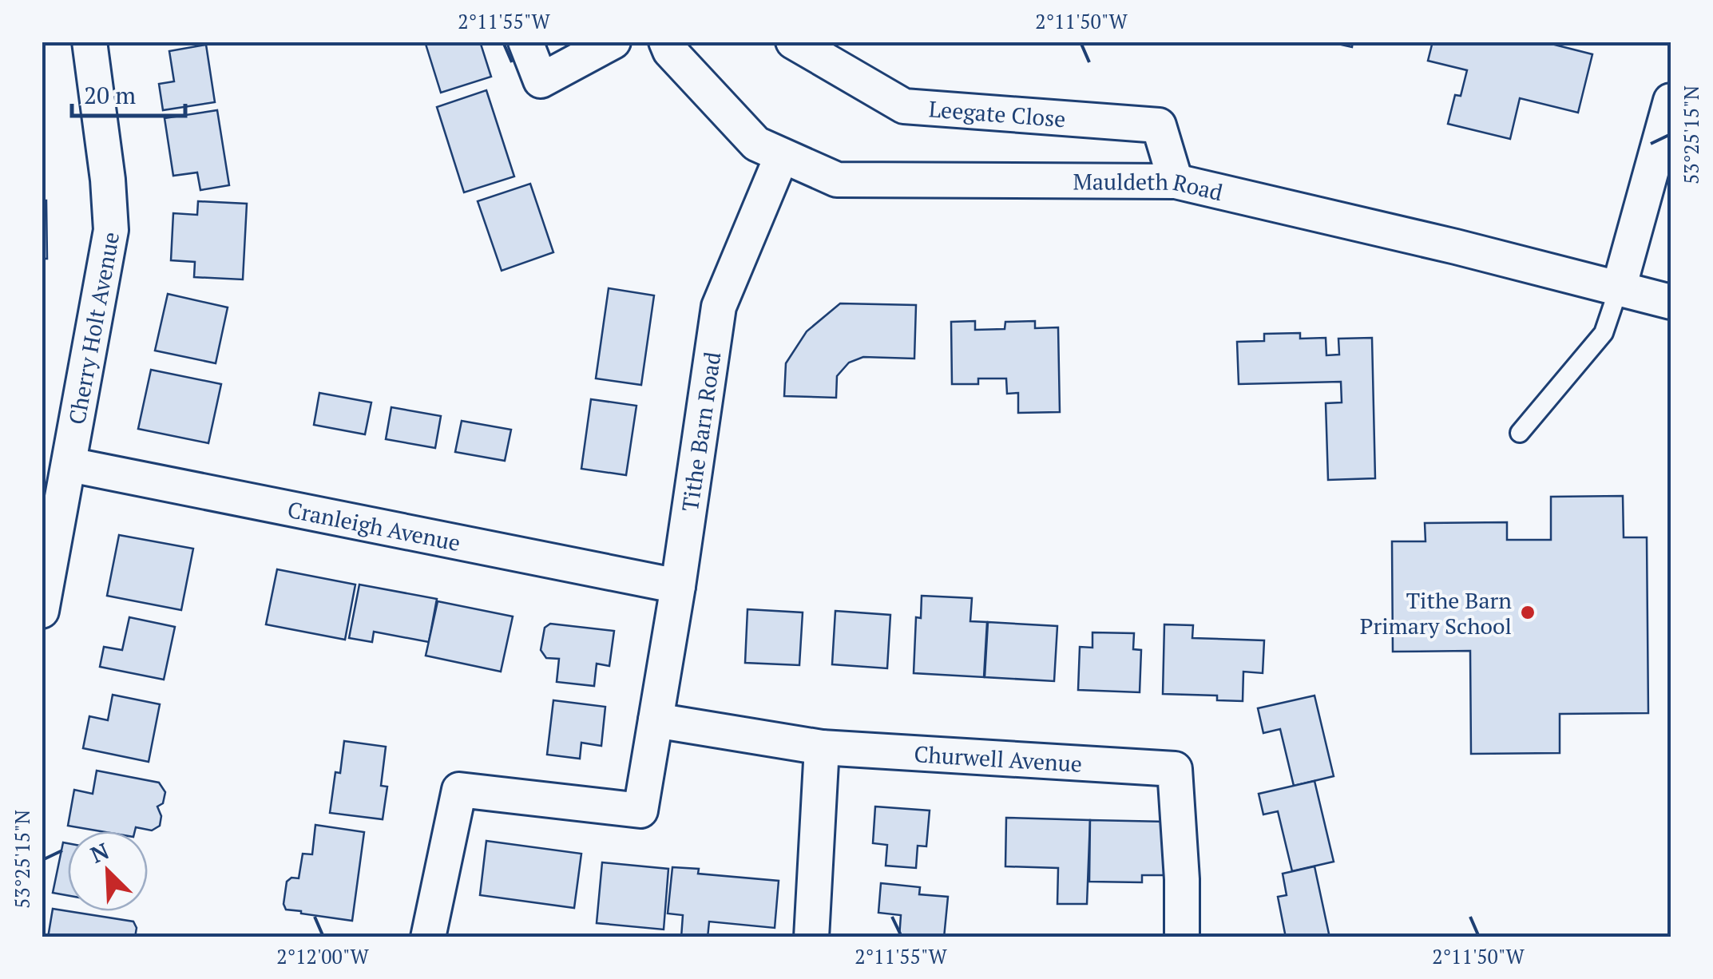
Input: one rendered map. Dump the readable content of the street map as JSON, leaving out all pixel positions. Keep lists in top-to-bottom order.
{
  "streets": {
    "street": [
      "Leegate Close",
      "Mauldeth Road",
      "Cherry Holt Avenue",
      "Tithe Barn Road",
      "Cranleigh Avenue",
      "Churwell Avenue"
    ]
  },
  "crossings": [
    ["Leegate Close", "Mauldeth Road"],
    ["Mauldeth Road", "Tithe Barn Road"],
    ["Cherry Holt Avenue", "Cranleigh Avenue"],
    ["Tithe Barn Road", "Cranleigh Avenue"],
    ["Tithe Barn Road", "Churwell Avenue"]
  ],
  "places": ["Tithe Barn Primary School"],
  "scale_bar": "20 m",
  "north": "top left",
  "coordinates": [
    "2°11'55\"W",
    "2°11'50\"W",
    "53°25'15\"N",
    "2°12'00\"W"
  ]
}
